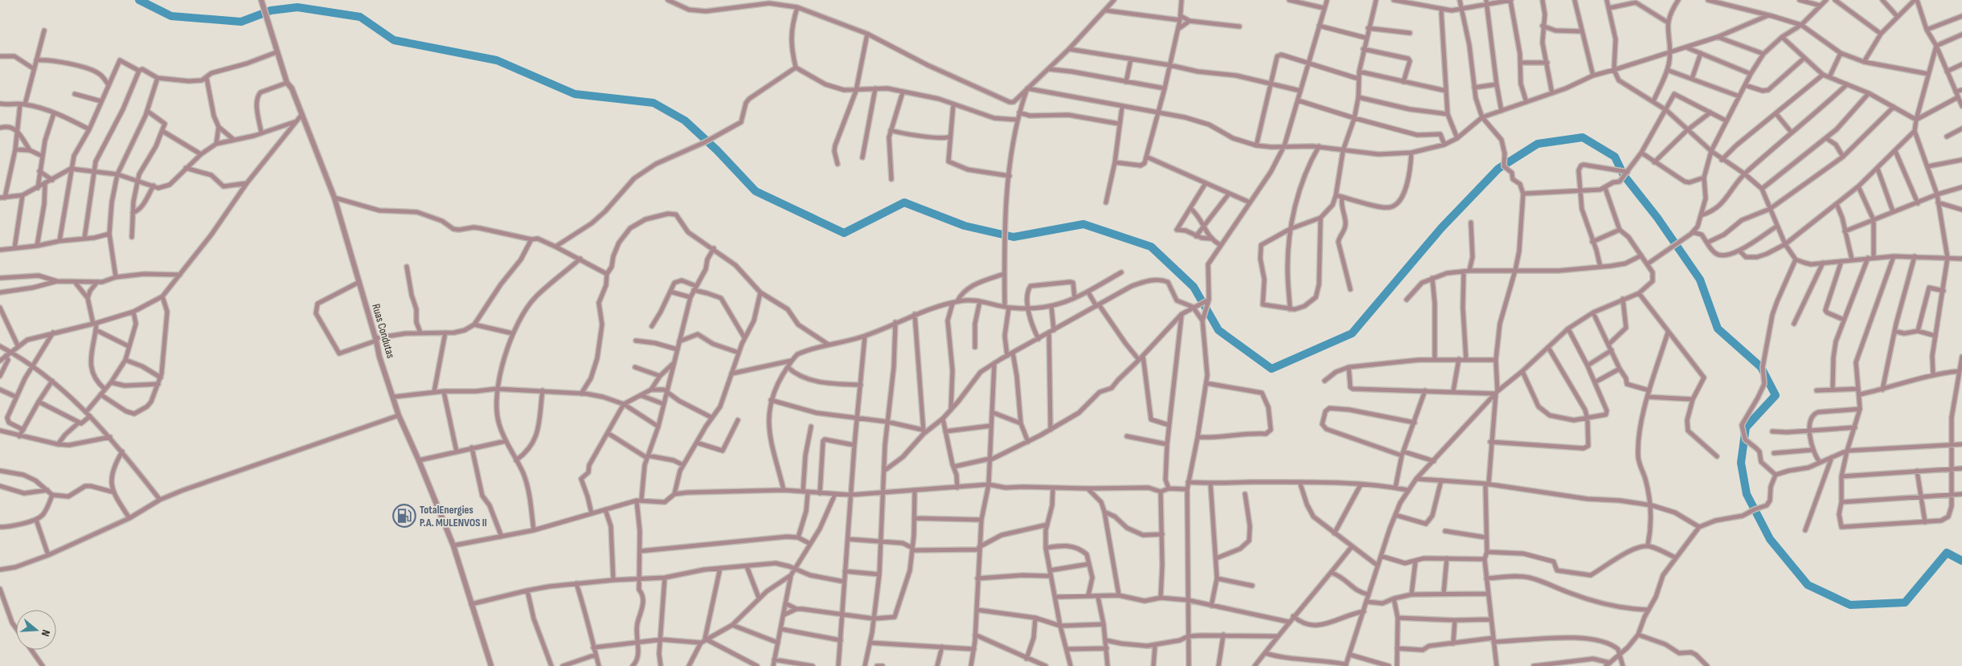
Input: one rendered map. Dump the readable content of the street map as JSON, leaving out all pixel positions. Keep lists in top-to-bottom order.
{
  "streets": {
    "street": ["Ruas Condutas"]
  },
  "places": {
    "fuel station": ["TotalEnergies P.A. MULENVOS II"]
  },
  "north": "right"
}
